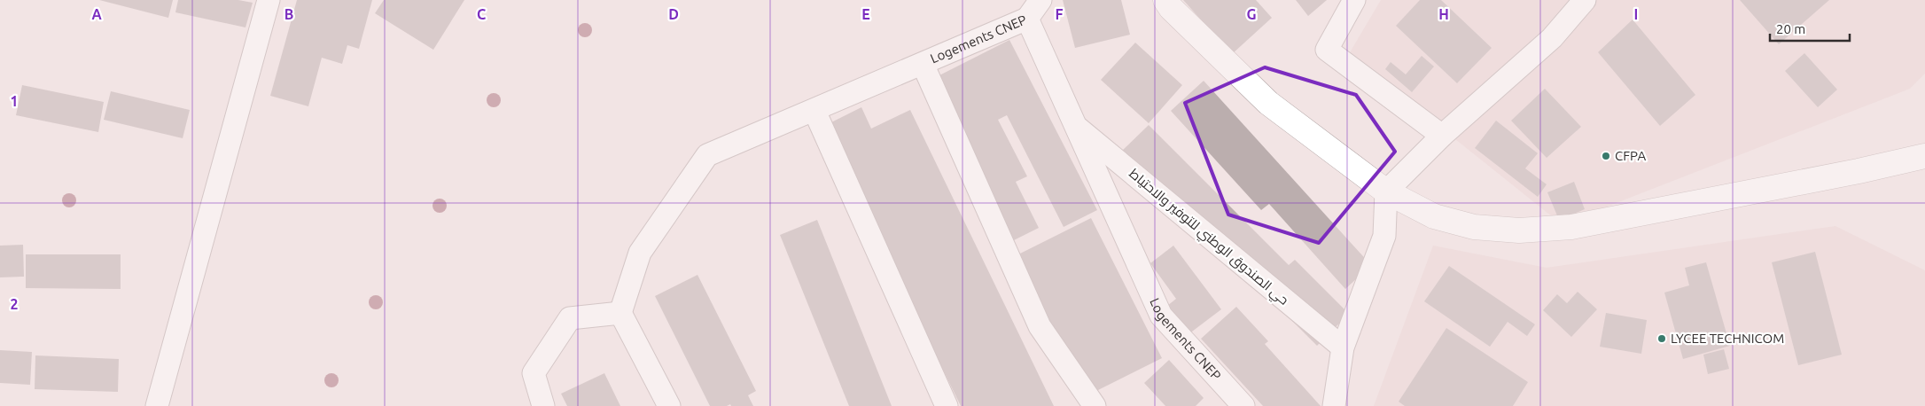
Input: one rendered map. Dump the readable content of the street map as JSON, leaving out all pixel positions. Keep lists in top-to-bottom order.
{
  "streets": {
    "street": ["Logements CNEP", "حي الصندوق الوطني للتوفير والاحتياط"]
  },
  "crossings": [
    ["Logements CNEP", "حي الصندوق الوطني للتوفير والاحتياط"]
  ],
  "places": ["CFPA", "LYCEE TECHNICOM"],
  "scale_bar": "20 m",
  "grid": {
    "columns": [
      "A",
      "B",
      "C",
      "D",
      "E",
      "F",
      "G",
      "H",
      "I"
    ],
    "rows": ["1", "2"]
  }
}
